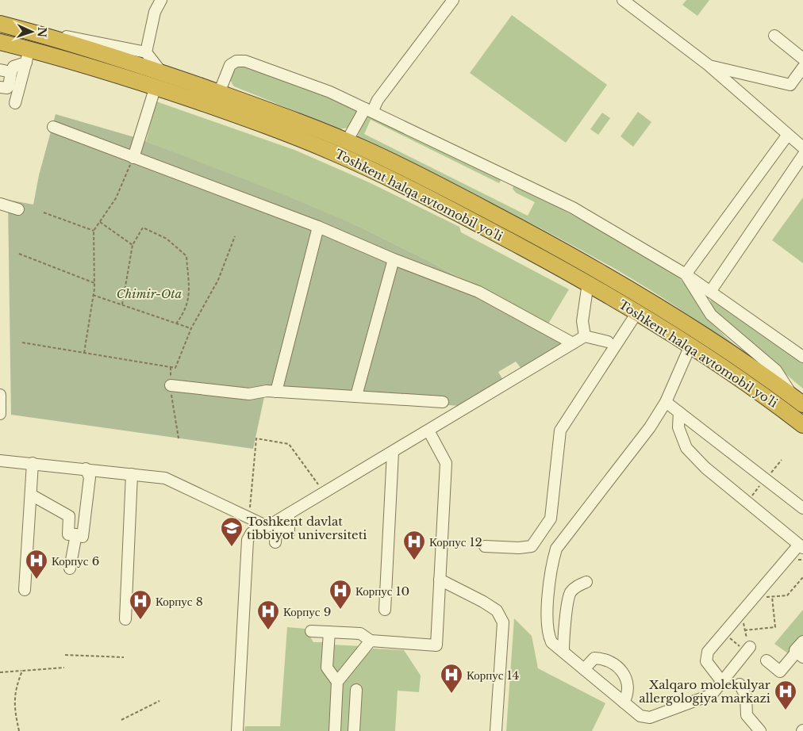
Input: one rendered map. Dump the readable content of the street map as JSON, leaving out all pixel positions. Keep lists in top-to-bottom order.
{
  "streets": {
    "highway": ["Toshkent halqa avtomobil yo'li"]
  },
  "parks": ["Chimir-Ota"],
  "places": {
    "school or university": ["Toshkent davlat tibbiyot universiteti"],
    "hospital": [
      "Корпус 12",
      "Корпус 6",
      "Корпус 10",
      "Корпус 8",
      "Корпус 9",
      "Корпус 14",
      "Xalqaro molekulyar allergologiya markazi"
    ]
  },
  "north": "right"
}
